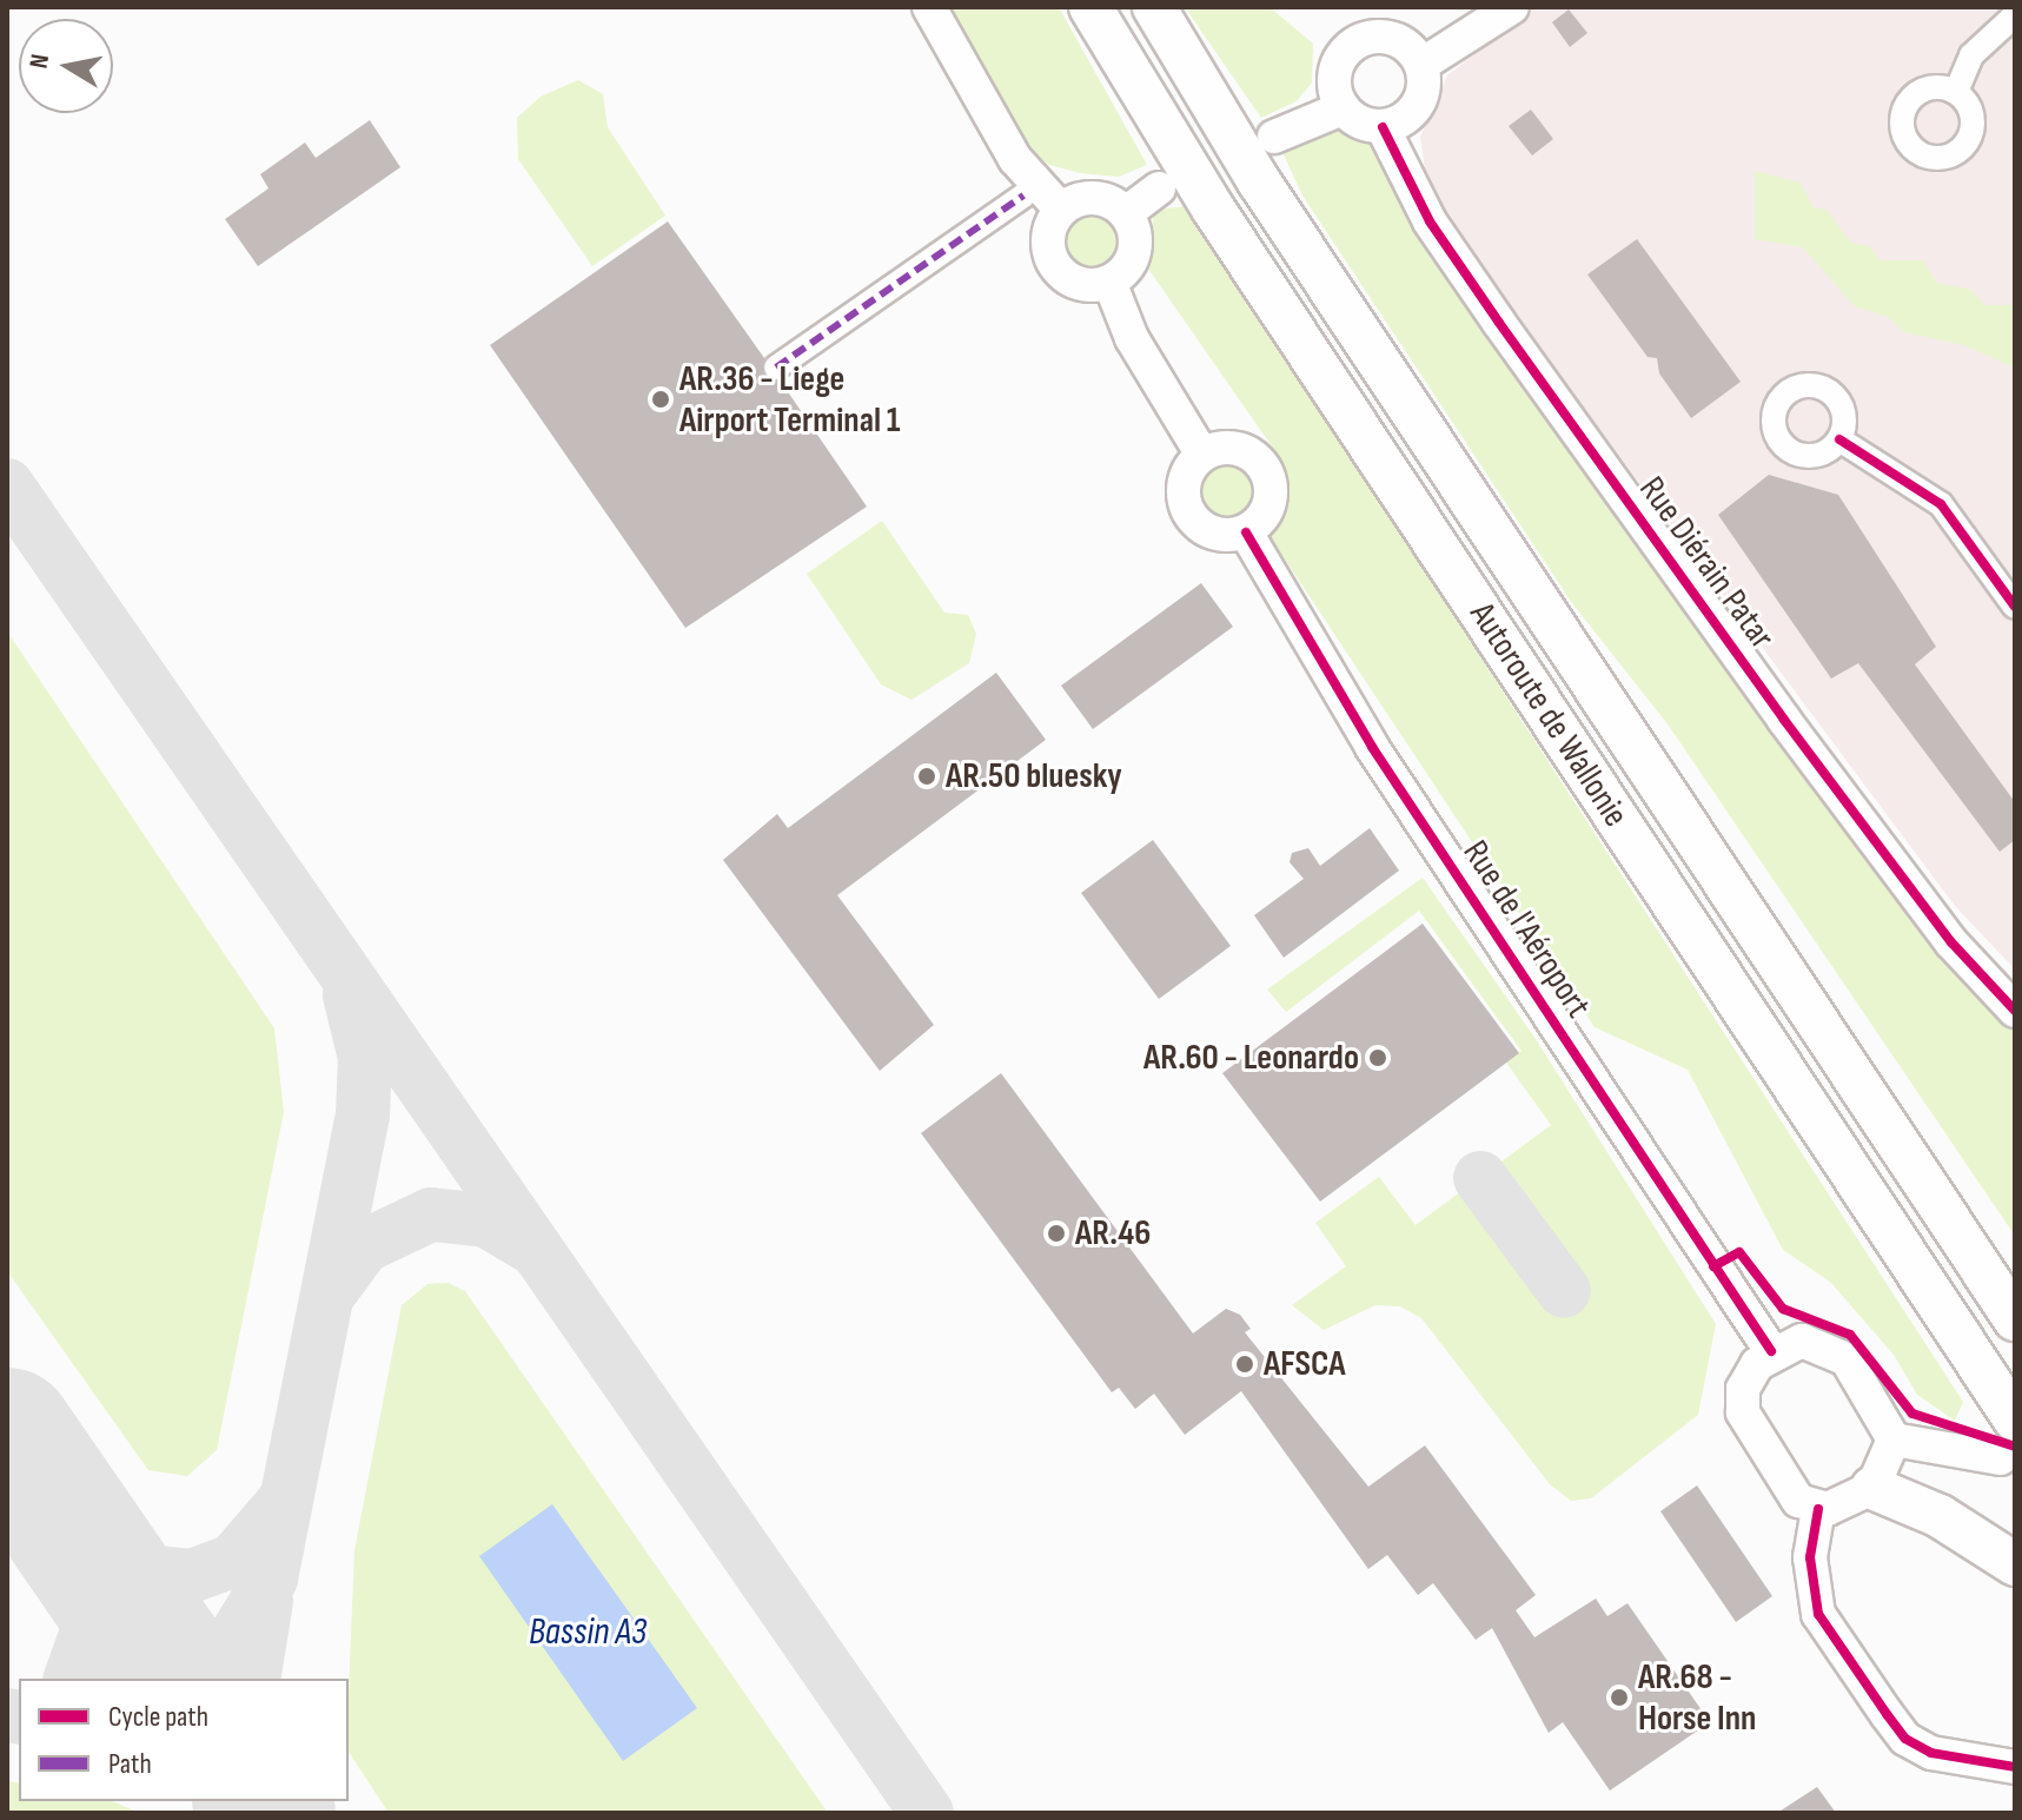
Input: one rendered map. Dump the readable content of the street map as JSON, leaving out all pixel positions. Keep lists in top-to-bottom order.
{
  "streets": {
    "highway": ["Autoroute de Wallonie"],
    "street": ["Rue Diérain Patar", "Rue de l'Aéroport"]
  },
  "water": ["Bassin A3"],
  "places": [
    "AR.36 - Liege Airport Terminal 1",
    "AR.50 bluesky",
    "AR.60 - Leonardo",
    "AR.46",
    "AFSCA",
    "AR.68 - Horse Inn"
  ],
  "legend": ["Cycle path", "Path"],
  "north": "left"
}
